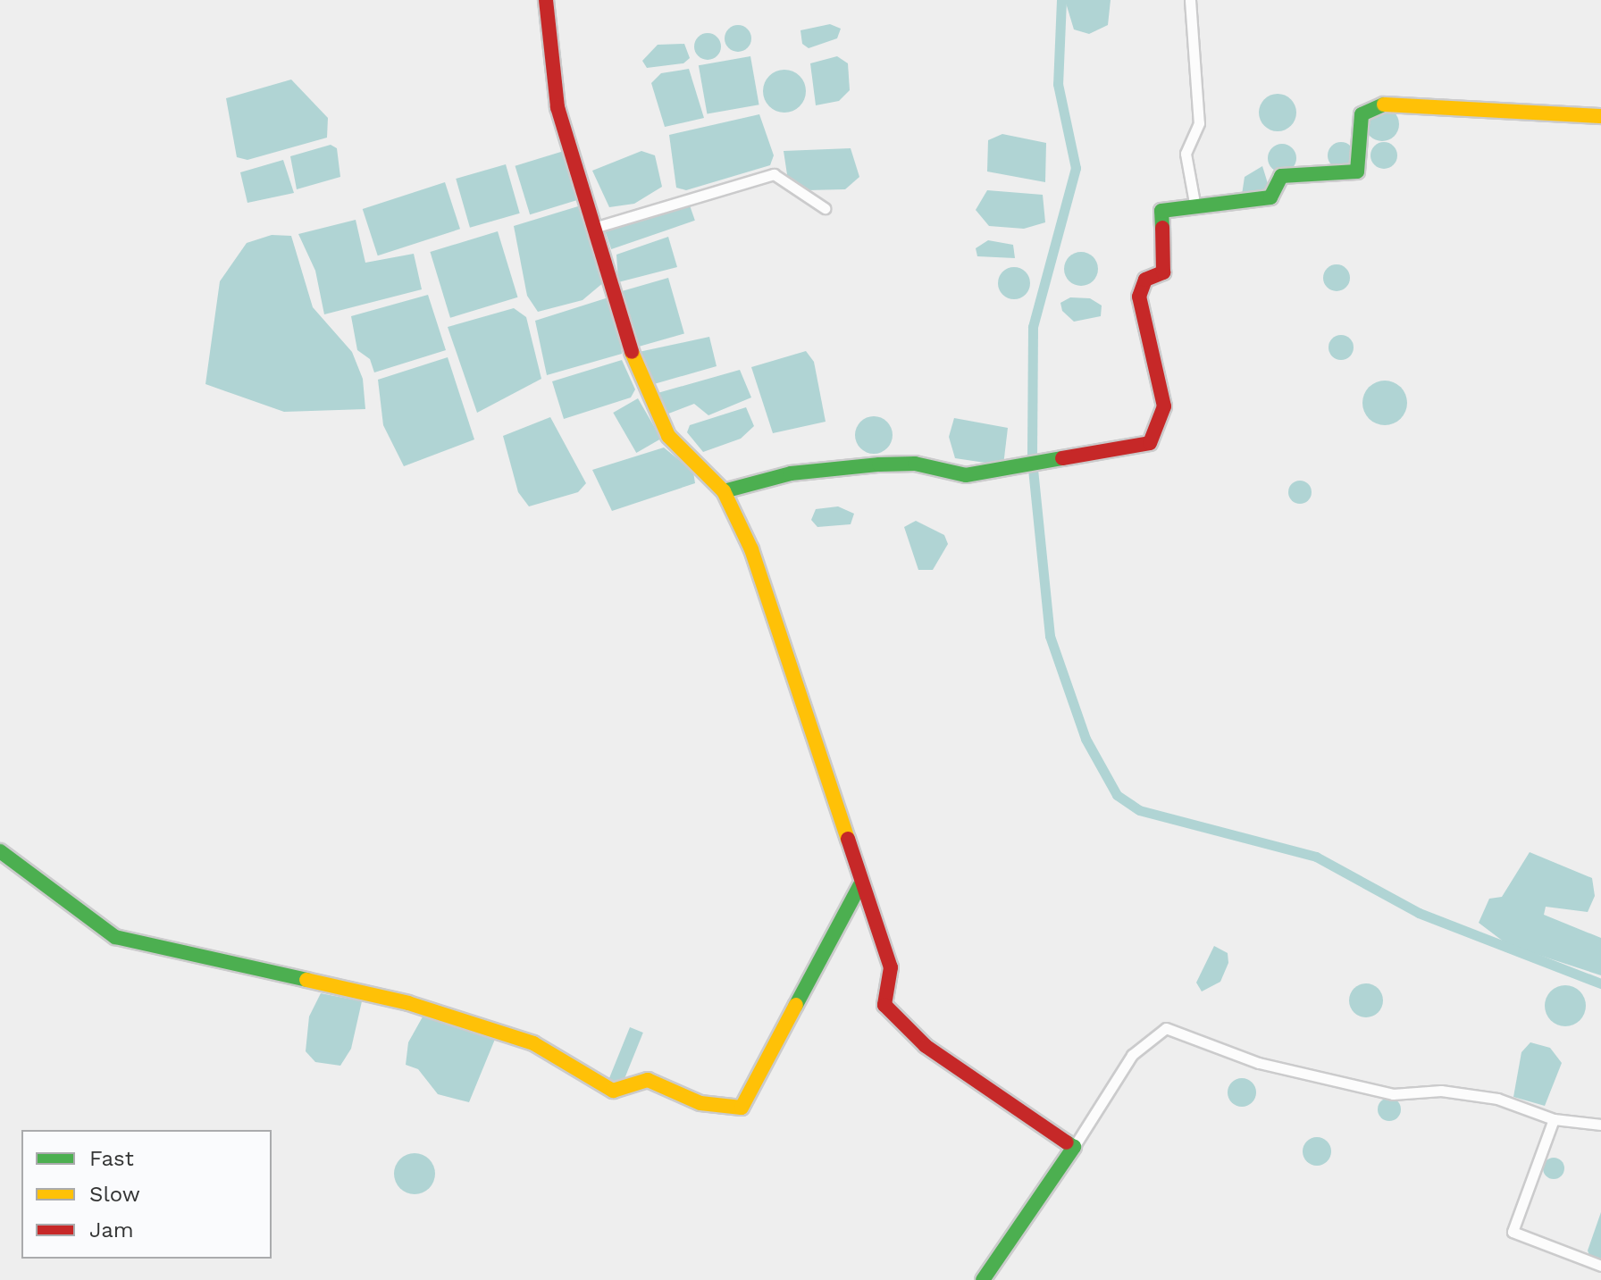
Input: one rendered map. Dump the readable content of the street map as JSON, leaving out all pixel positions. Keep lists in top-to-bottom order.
{
  "legend": ["Fast", "Slow", "Jam"]
}
